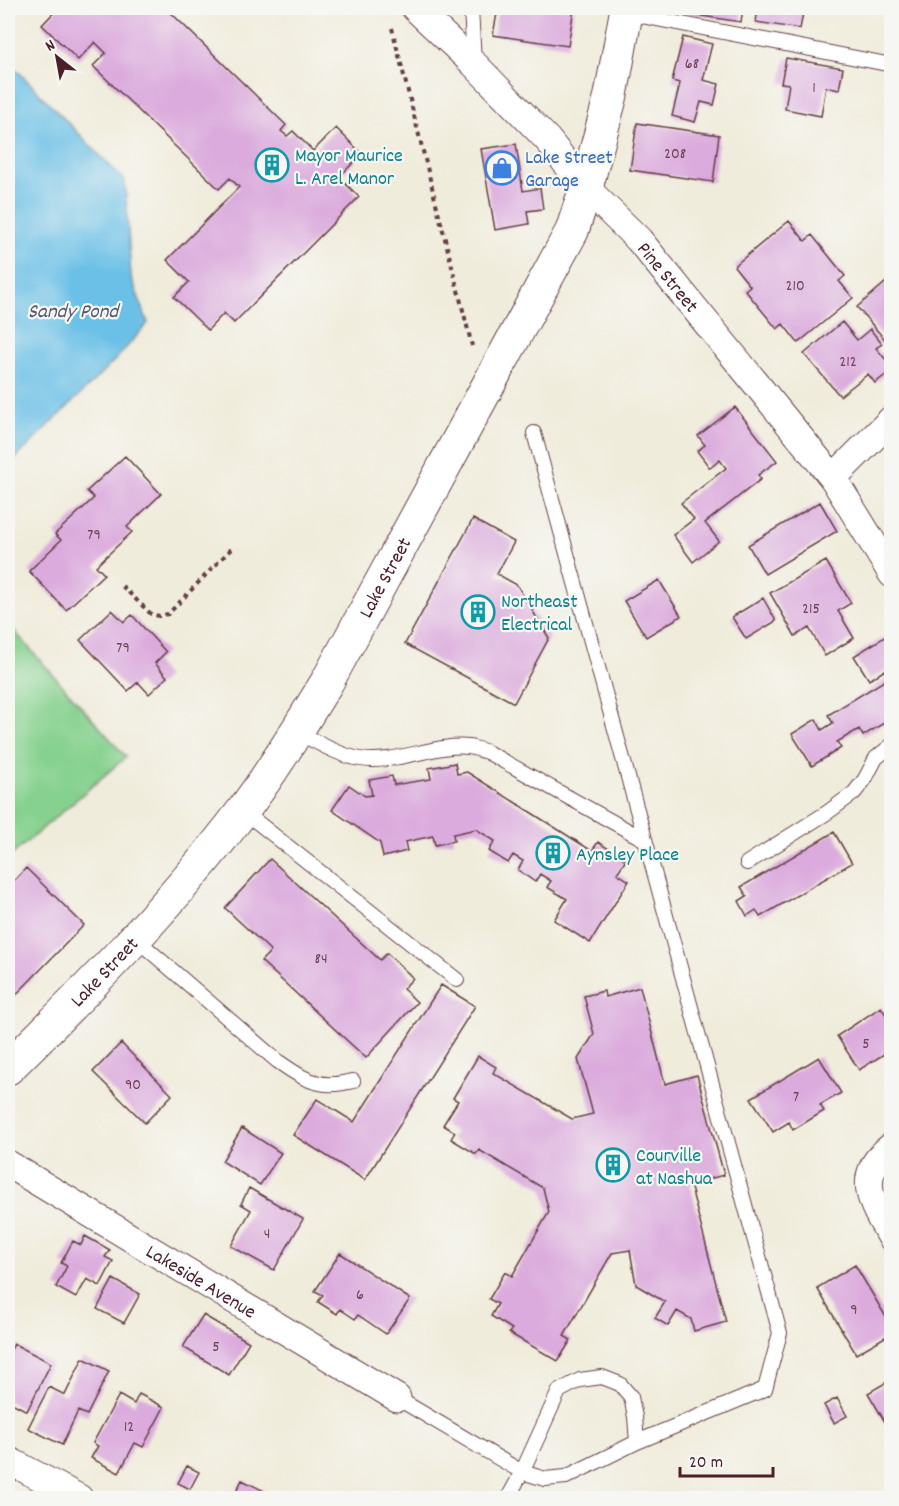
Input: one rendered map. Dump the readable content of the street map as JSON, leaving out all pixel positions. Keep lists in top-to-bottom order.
{
  "streets": {
    "street": ["Pine Street", "Lake Street", "Lakeside Avenue"]
  },
  "crossings": [
    ["Pine Street", "Lake Street"]
  ],
  "water": ["Sandy Pond"],
  "places": {
    "building": [
      "Mayor Maurice L. Arel Manor",
      "Northeast Electrical",
      "Aynsley Place",
      "Courville at Nashua"
    ],
    "shop": ["Lake Street Garage"]
  },
  "house_numbers": [
    "68",
    "1",
    "208",
    "210",
    "212",
    "79",
    "215",
    "79",
    "84",
    "5",
    "90",
    "7",
    "4",
    "6",
    "9",
    "5",
    "12"
  ],
  "scale_bar": "20 m",
  "north": "top left"
}
